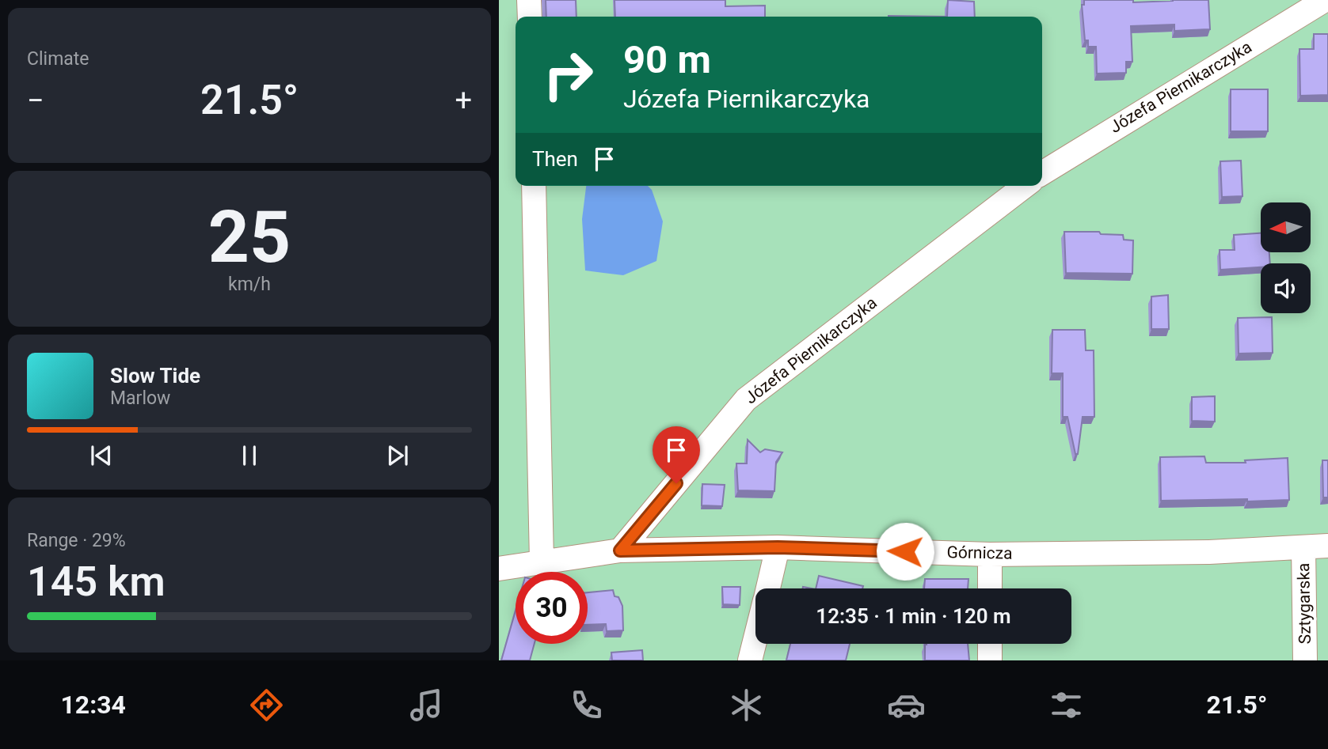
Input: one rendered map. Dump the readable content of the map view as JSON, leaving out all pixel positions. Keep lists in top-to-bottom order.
{
  "streets": {
    "street": ["Józefa Piernikarczyka", "Górnicza", "Sztygarska"]
  },
  "crossings": [
    ["Józefa Piernikarczyka", "Górnicza"],
    ["Górnicza", "Sztygarska"]
  ],
  "north": "left",
  "page": {
    "tile": [
      "Climate",
      ["25", "km/h"],
      ["Range · 29%", "145 km"]
    ],
    "turn": ["90 m", "Józefa Piernikarczyka"],
    "heat": ["−", "21.5°", "+"],
    "then": "Then",
    "song": ["Slow Tide", "Marlow"],
    "limit": "30",
    "trip": "12:35 · 1 min · 120 m",
    "tabs": ["12:34", "21.5°"]
  }
}
